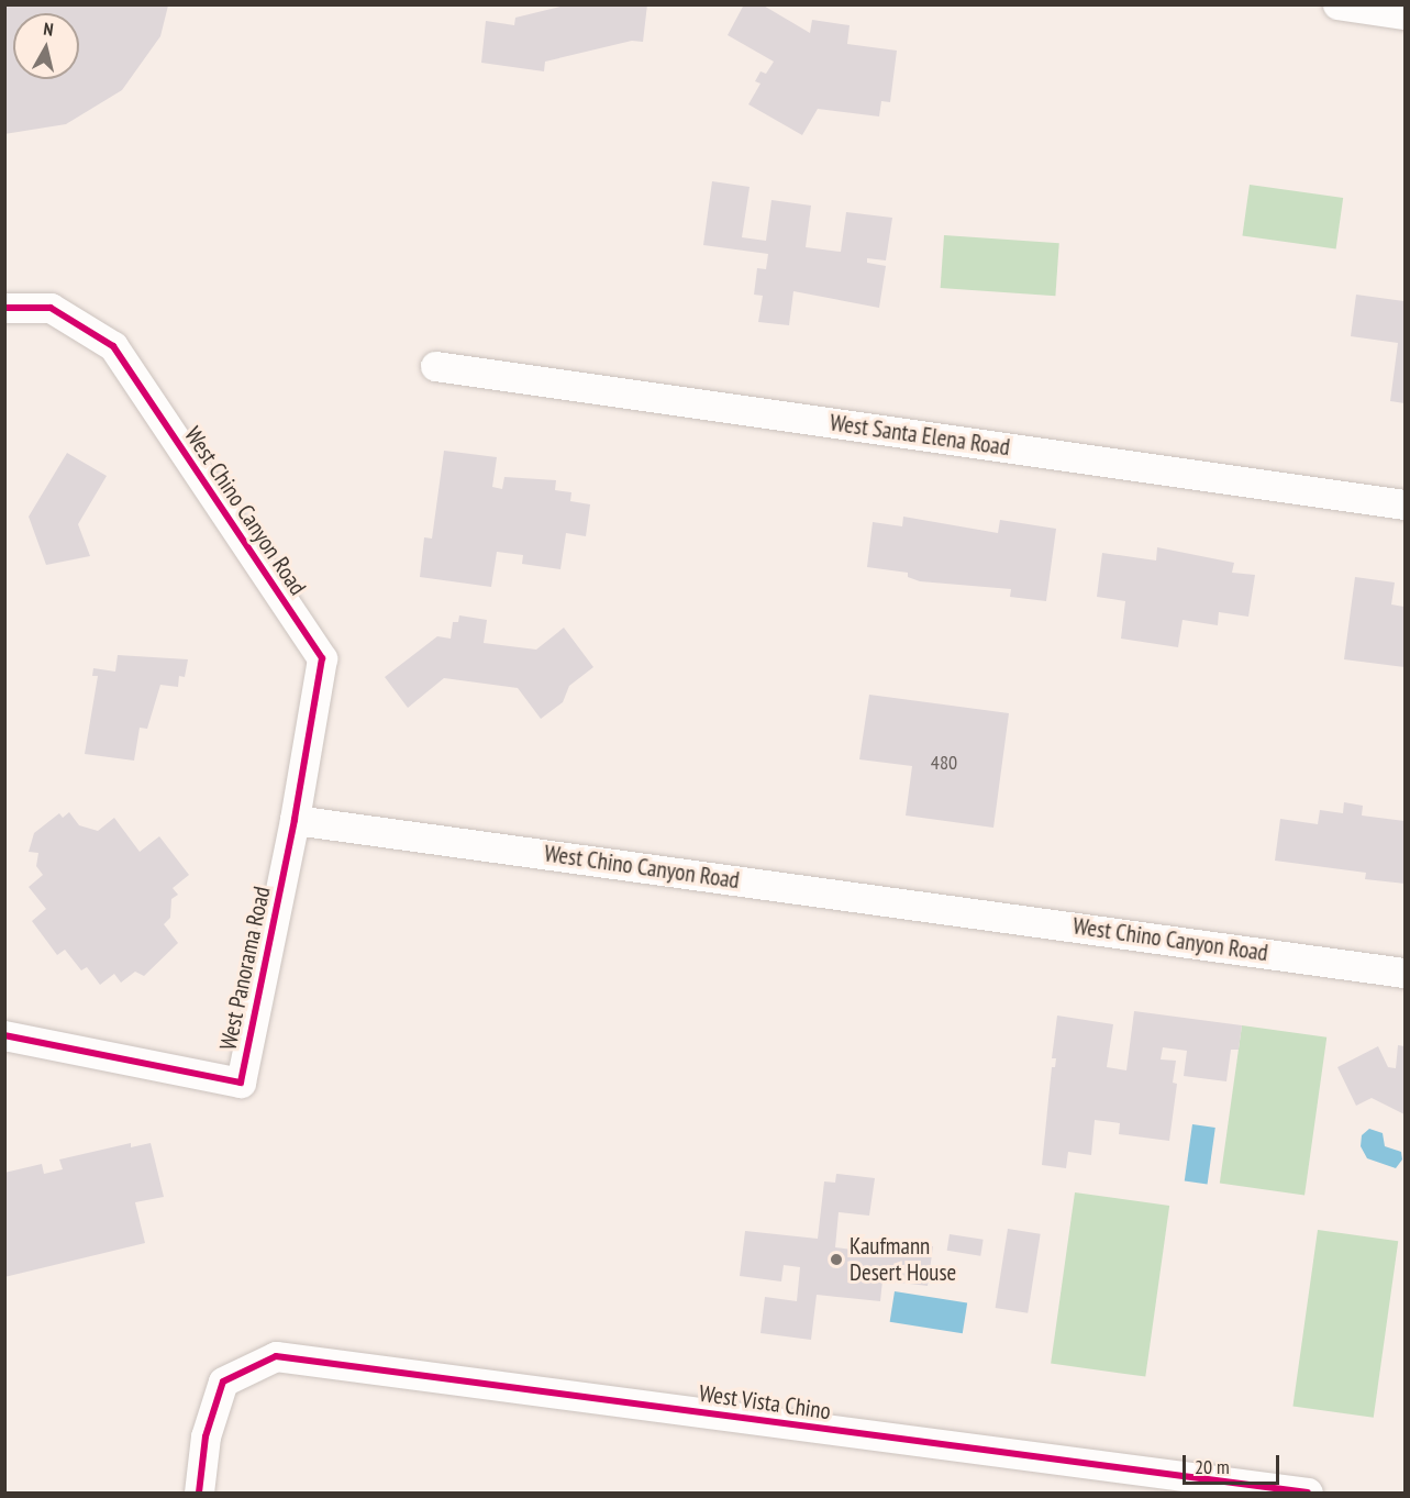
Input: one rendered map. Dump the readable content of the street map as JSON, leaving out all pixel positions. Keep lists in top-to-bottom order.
{
  "streets": {
    "street": [
      "West Santa Elena Road",
      "West Chino Canyon Road",
      "West Panorama Road",
      "West Vista Chino"
    ]
  },
  "crossings": [
    ["West Chino Canyon Road", "West Panorama Road"]
  ],
  "places": ["Kaufmann Desert House"],
  "house_numbers": ["480"],
  "scale_bar": "20 m",
  "north": "top"
}
